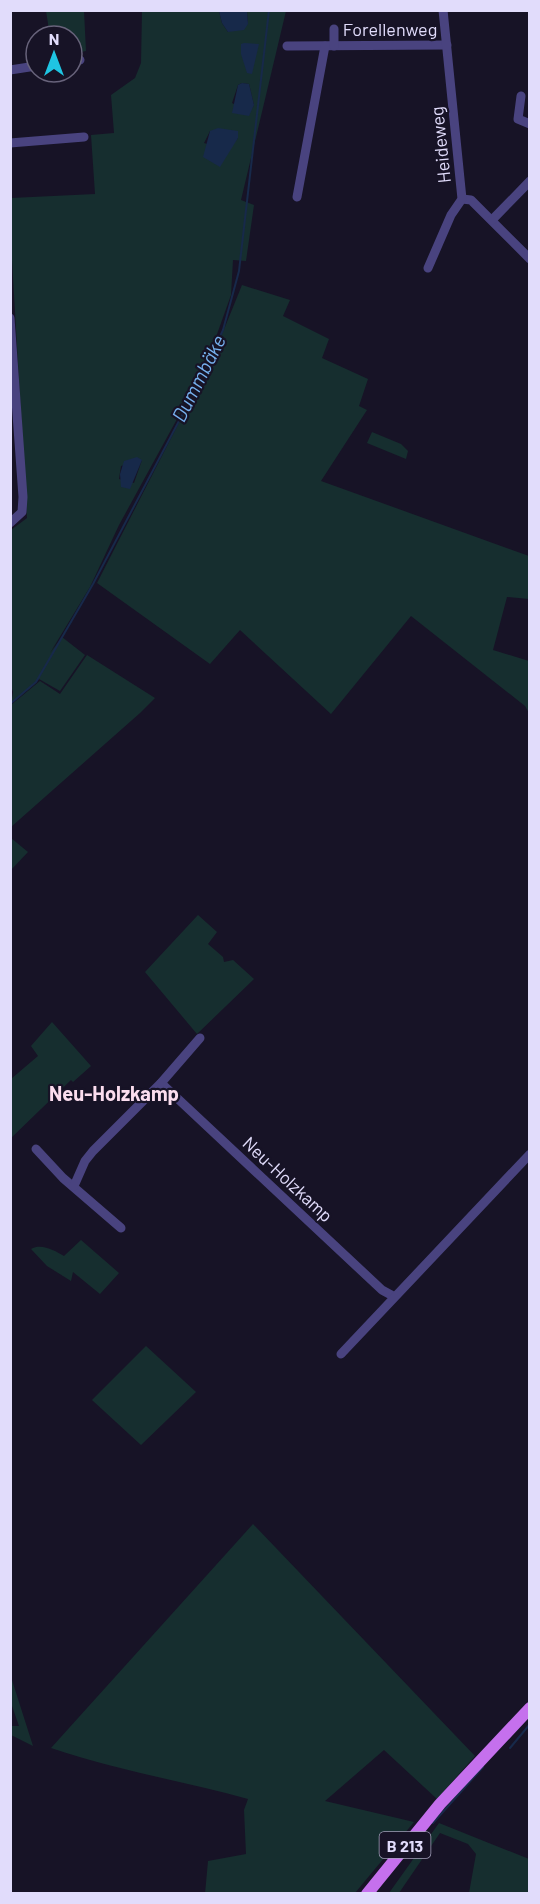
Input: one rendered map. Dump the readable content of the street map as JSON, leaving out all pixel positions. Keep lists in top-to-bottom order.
{
  "streets": {
    "main road": ["B 213"],
    "street": ["Forellenweg", "Heideweg", "Neu-Holzkamp"]
  },
  "crossings": [
    ["Forellenweg", "Heideweg"]
  ],
  "districts": ["Neu-Holzkamp"],
  "water": ["Dummbäke"],
  "north": "top"
}
